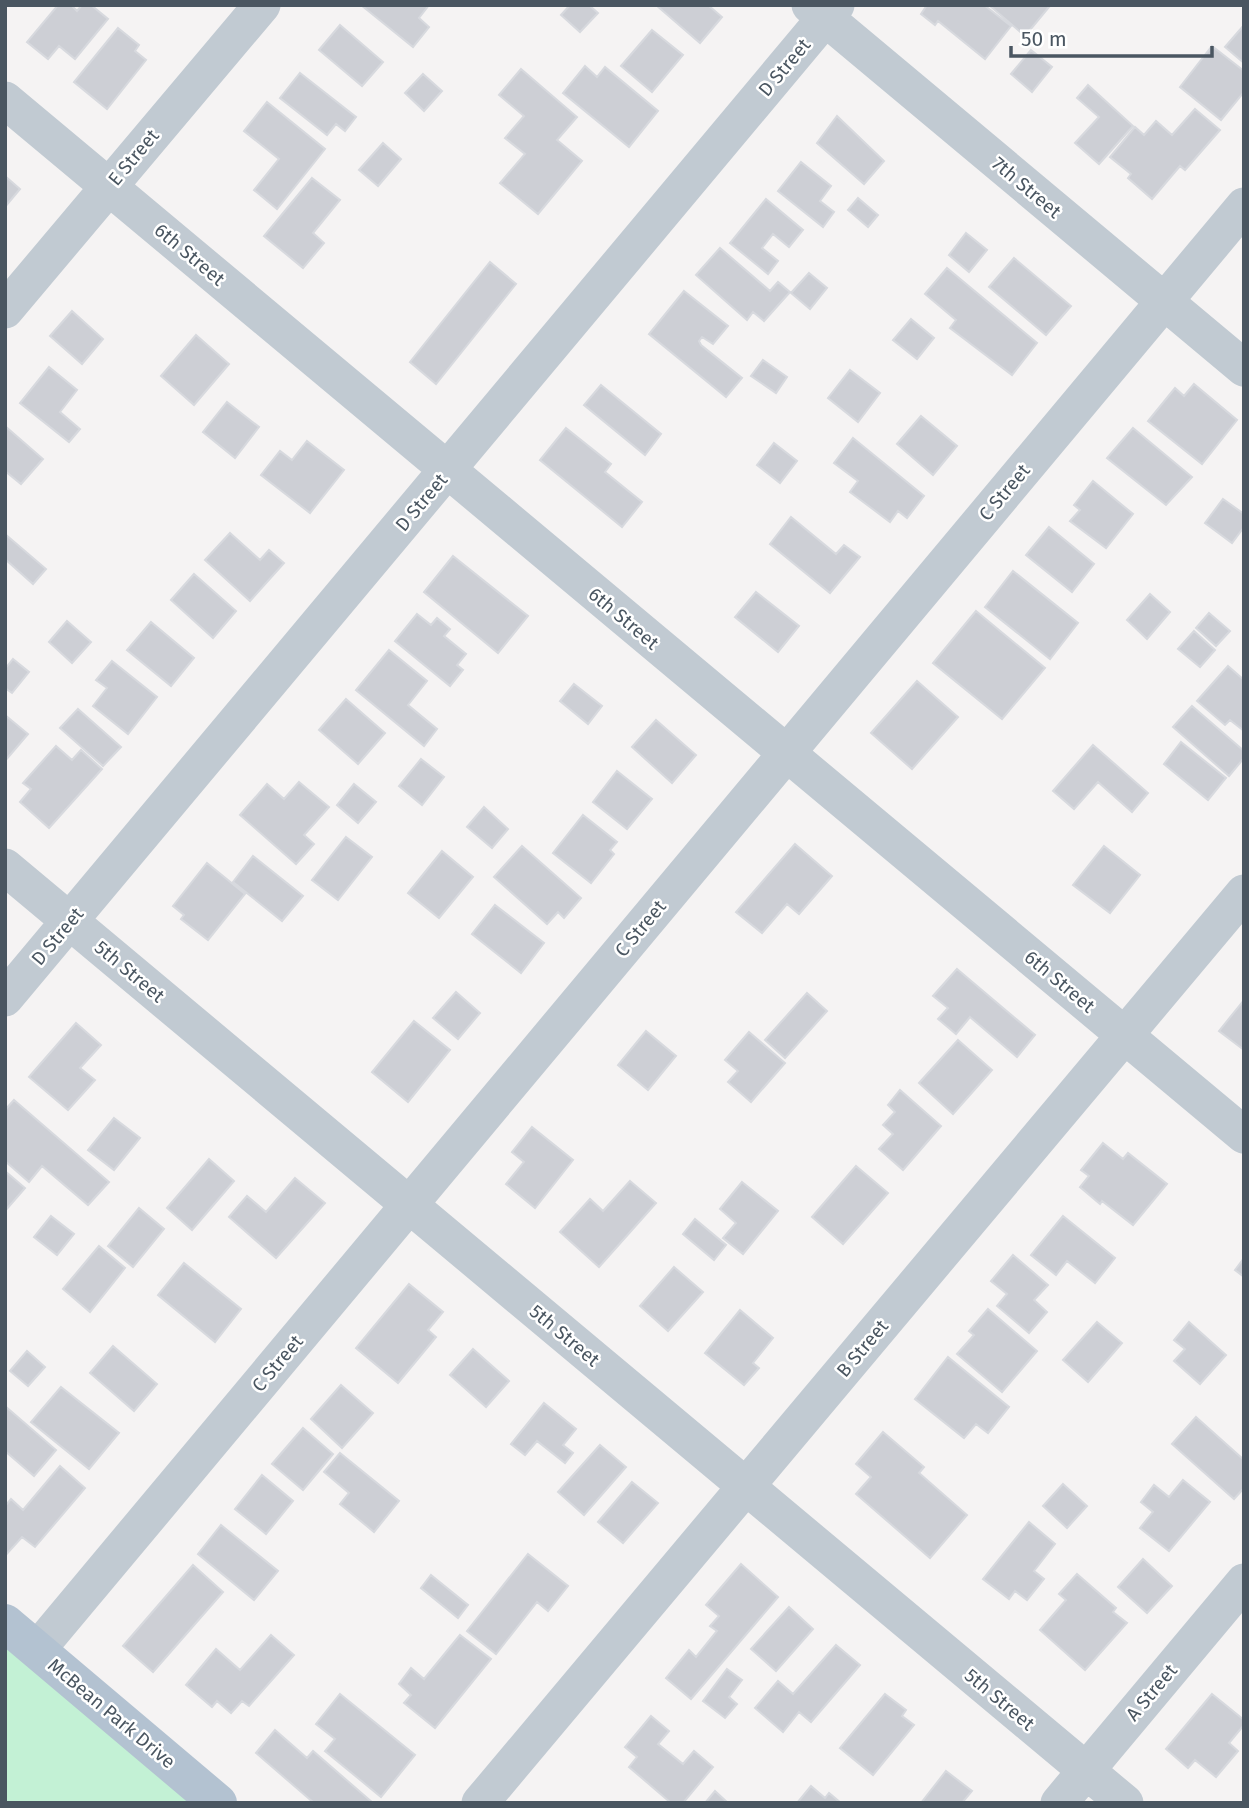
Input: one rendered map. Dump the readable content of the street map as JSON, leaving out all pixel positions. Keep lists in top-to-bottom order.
{
  "streets": {
    "main road": ["McBean Park Drive"],
    "street": [
      "D Street",
      "E Street",
      "7th Street",
      "6th Street",
      "C Street",
      "5th Street",
      "B Street",
      "A Street"
    ]
  },
  "crossings": [
    ["D Street", "7th Street"],
    ["D Street", "6th Street"],
    ["D Street", "5th Street"],
    ["E Street", "6th Street"],
    ["7th Street", "C Street"],
    ["6th Street", "C Street"],
    ["6th Street", "B Street"],
    ["C Street", "5th Street"],
    ["C Street", "McBean Park Drive"],
    ["5th Street", "B Street"],
    ["5th Street", "A Street"]
  ],
  "scale_bar": "50 m"
}
